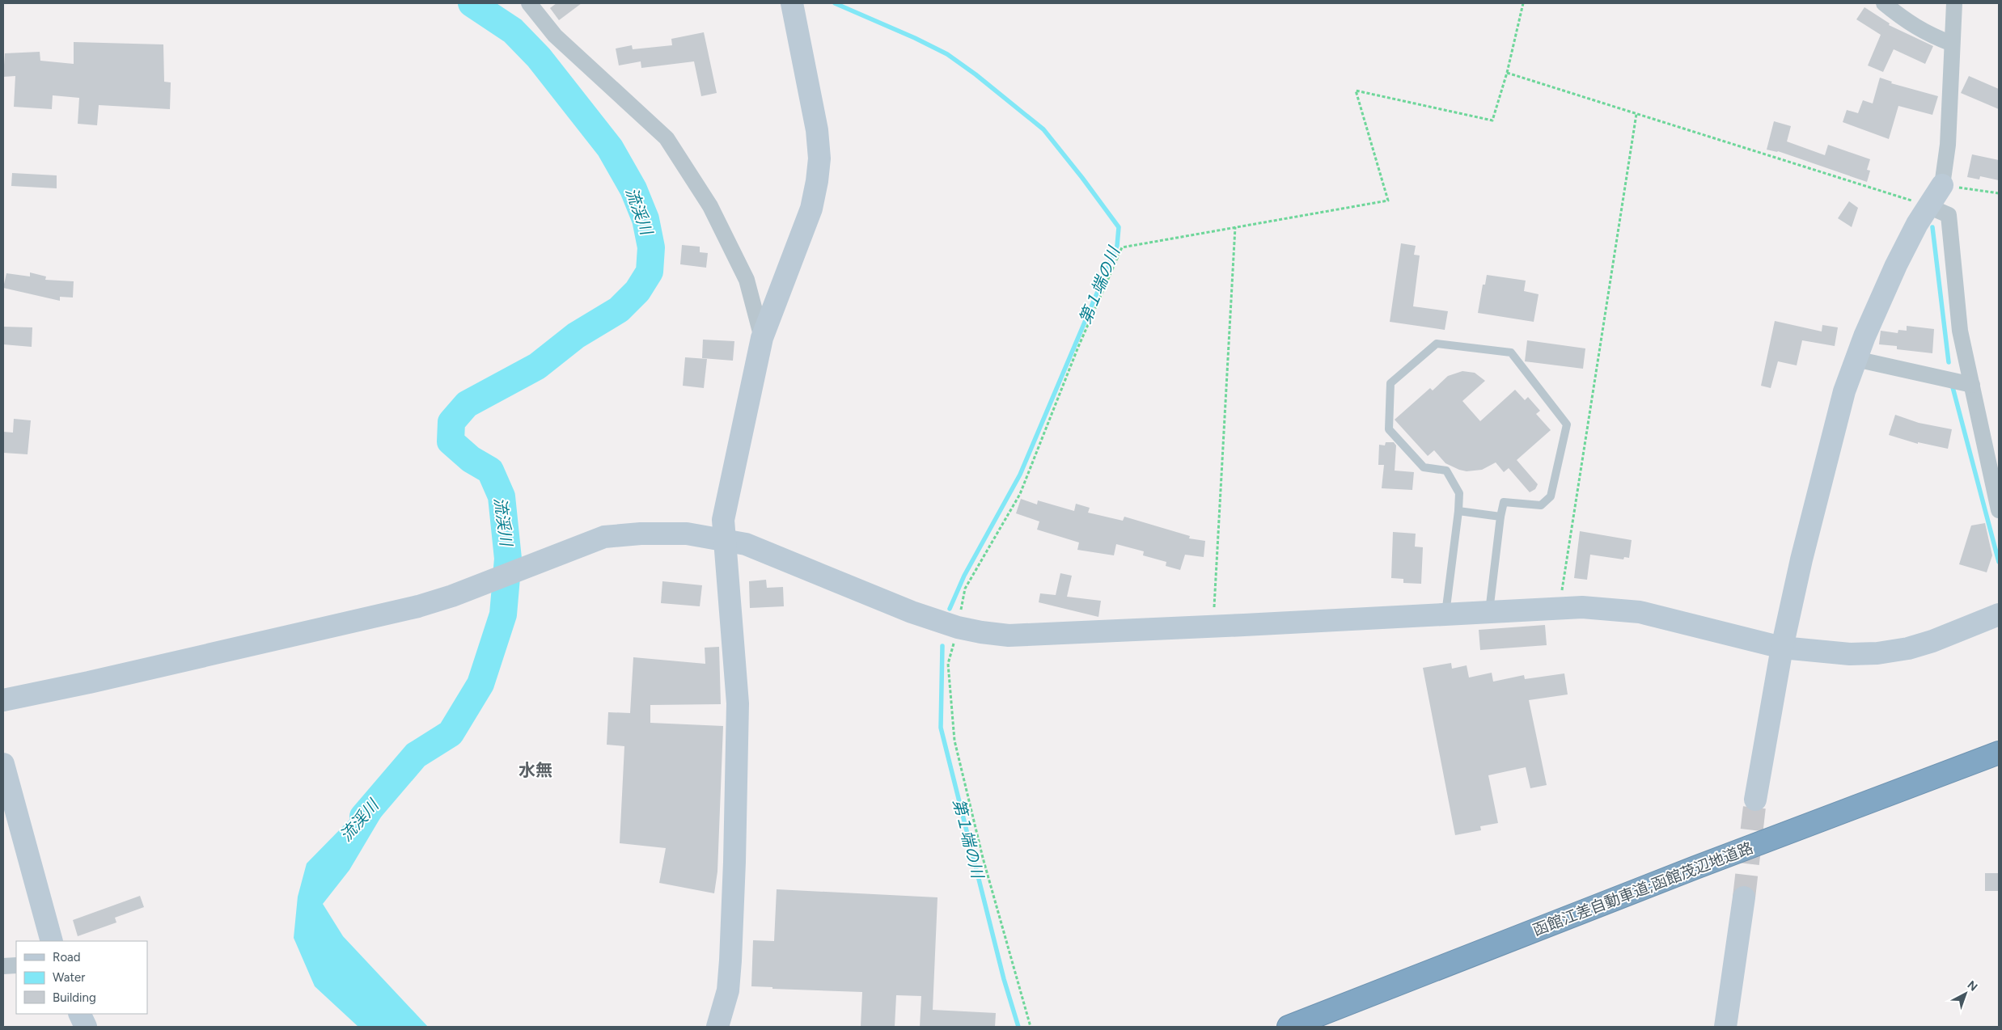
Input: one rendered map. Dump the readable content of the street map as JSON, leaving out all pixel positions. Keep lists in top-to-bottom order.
{
  "streets": {
    "highway": ["函館江差自動車道;函館茂辺地道路"]
  },
  "districts": ["水無"],
  "water": ["流渓川", "第１端の川"],
  "legend": ["Road", "Water", "Building"],
  "north": "top right"
}
